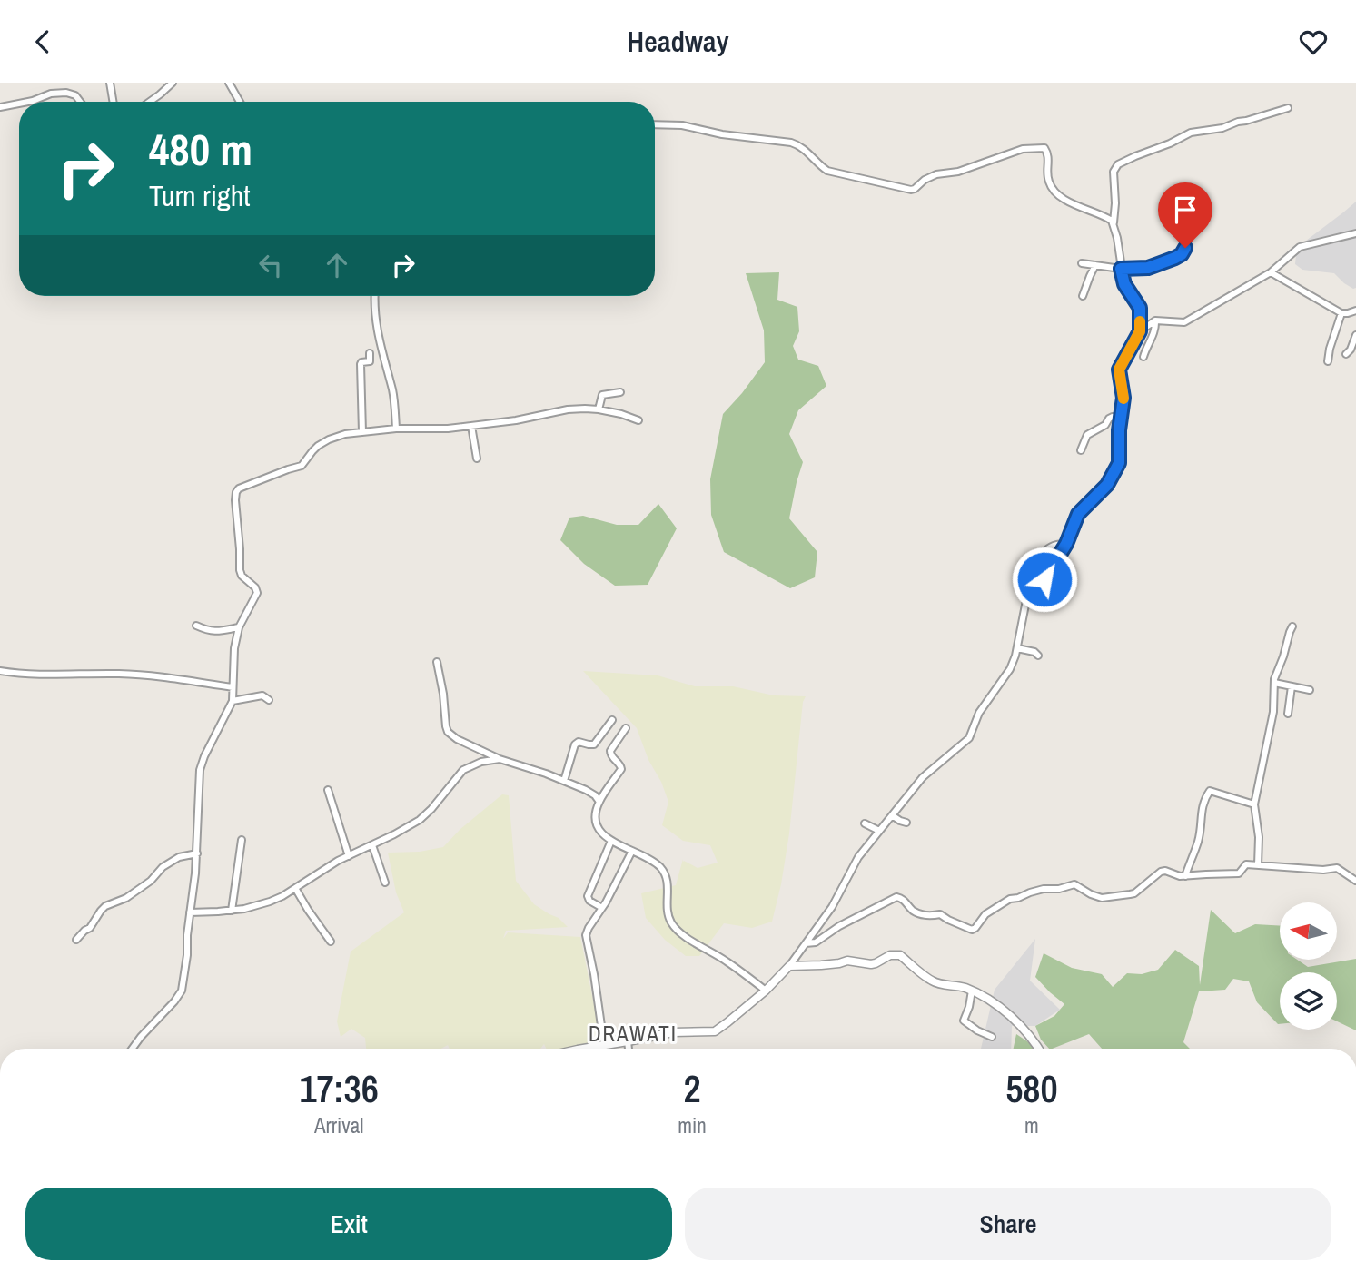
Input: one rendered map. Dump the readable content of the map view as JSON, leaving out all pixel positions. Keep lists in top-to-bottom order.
{
  "districts": ["DRAWATI"],
  "north": "left",
  "page": {
    "header": "Headway",
    "turn": ["480 m", "Turn right"],
    "eta": [
      "17:36",
      "Arrival",
      "2",
      "min",
      "580",
      "m"
    ],
    "buttons": ["Exit", "Share"]
  }
}
